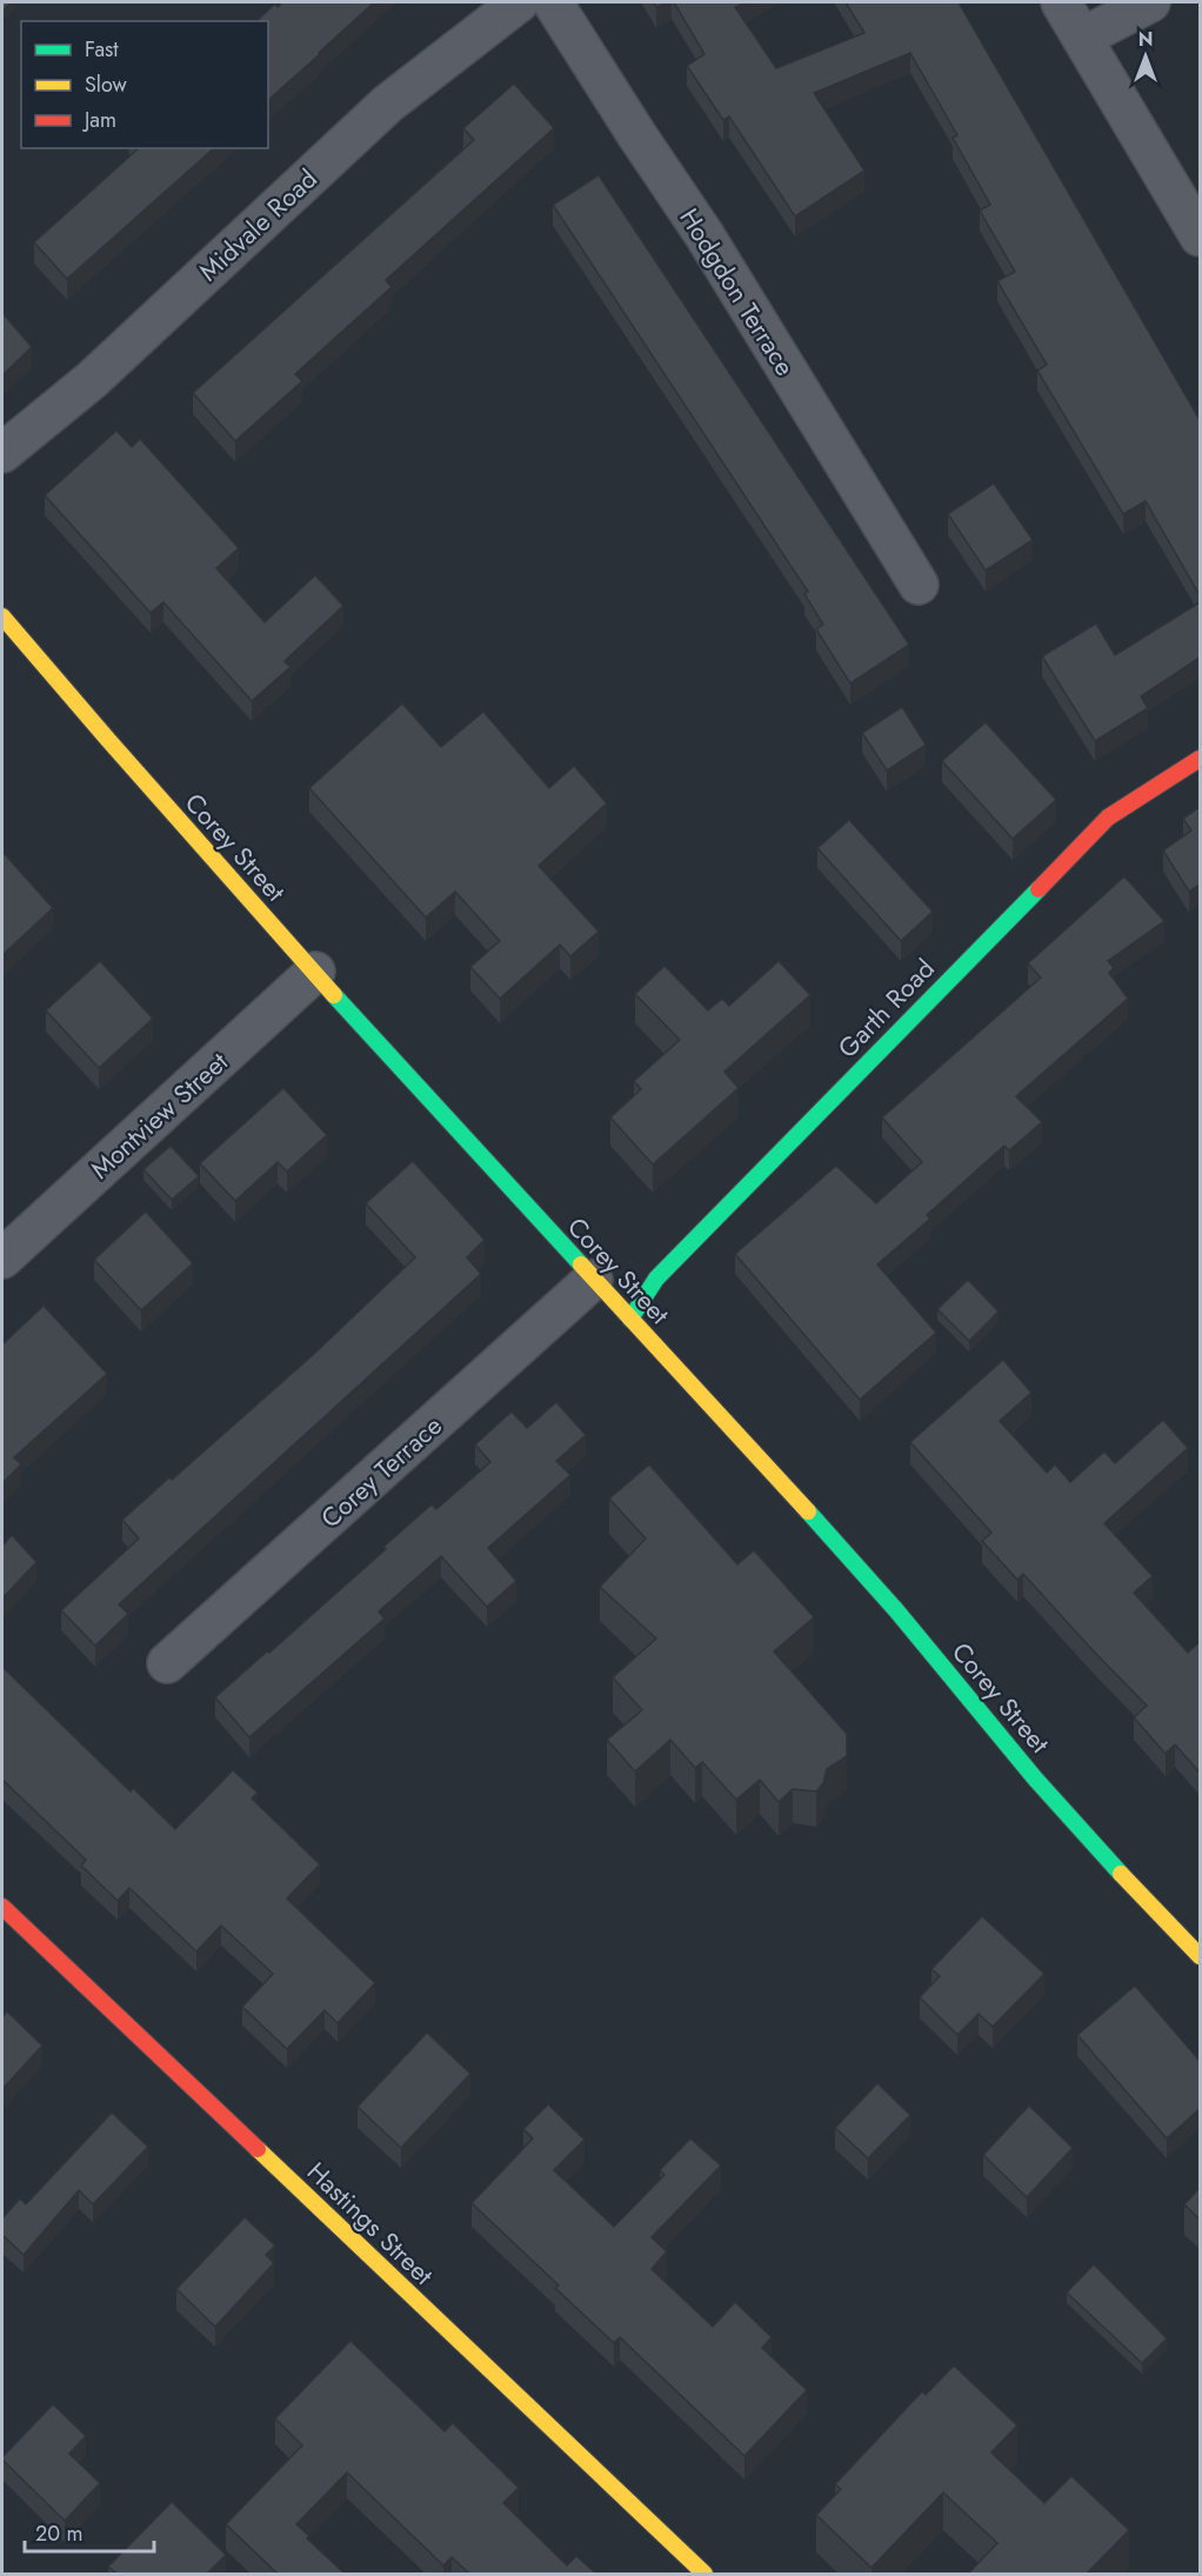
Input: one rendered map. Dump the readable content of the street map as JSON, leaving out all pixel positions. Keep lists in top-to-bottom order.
{
  "streets": {
    "street": [
      "Midvale Road",
      "Hodgdon Terrace",
      "Corey Street",
      "Garth Road",
      "Montview Street",
      "Corey Terrace",
      "Hastings Street"
    ]
  },
  "crossings": [
    ["Corey Street", "Garth Road"],
    ["Corey Street", "Montview Street"],
    ["Corey Street", "Corey Terrace"]
  ],
  "legend": ["Fast", "Slow", "Jam"],
  "scale_bar": "20 m",
  "north": "top"
}
